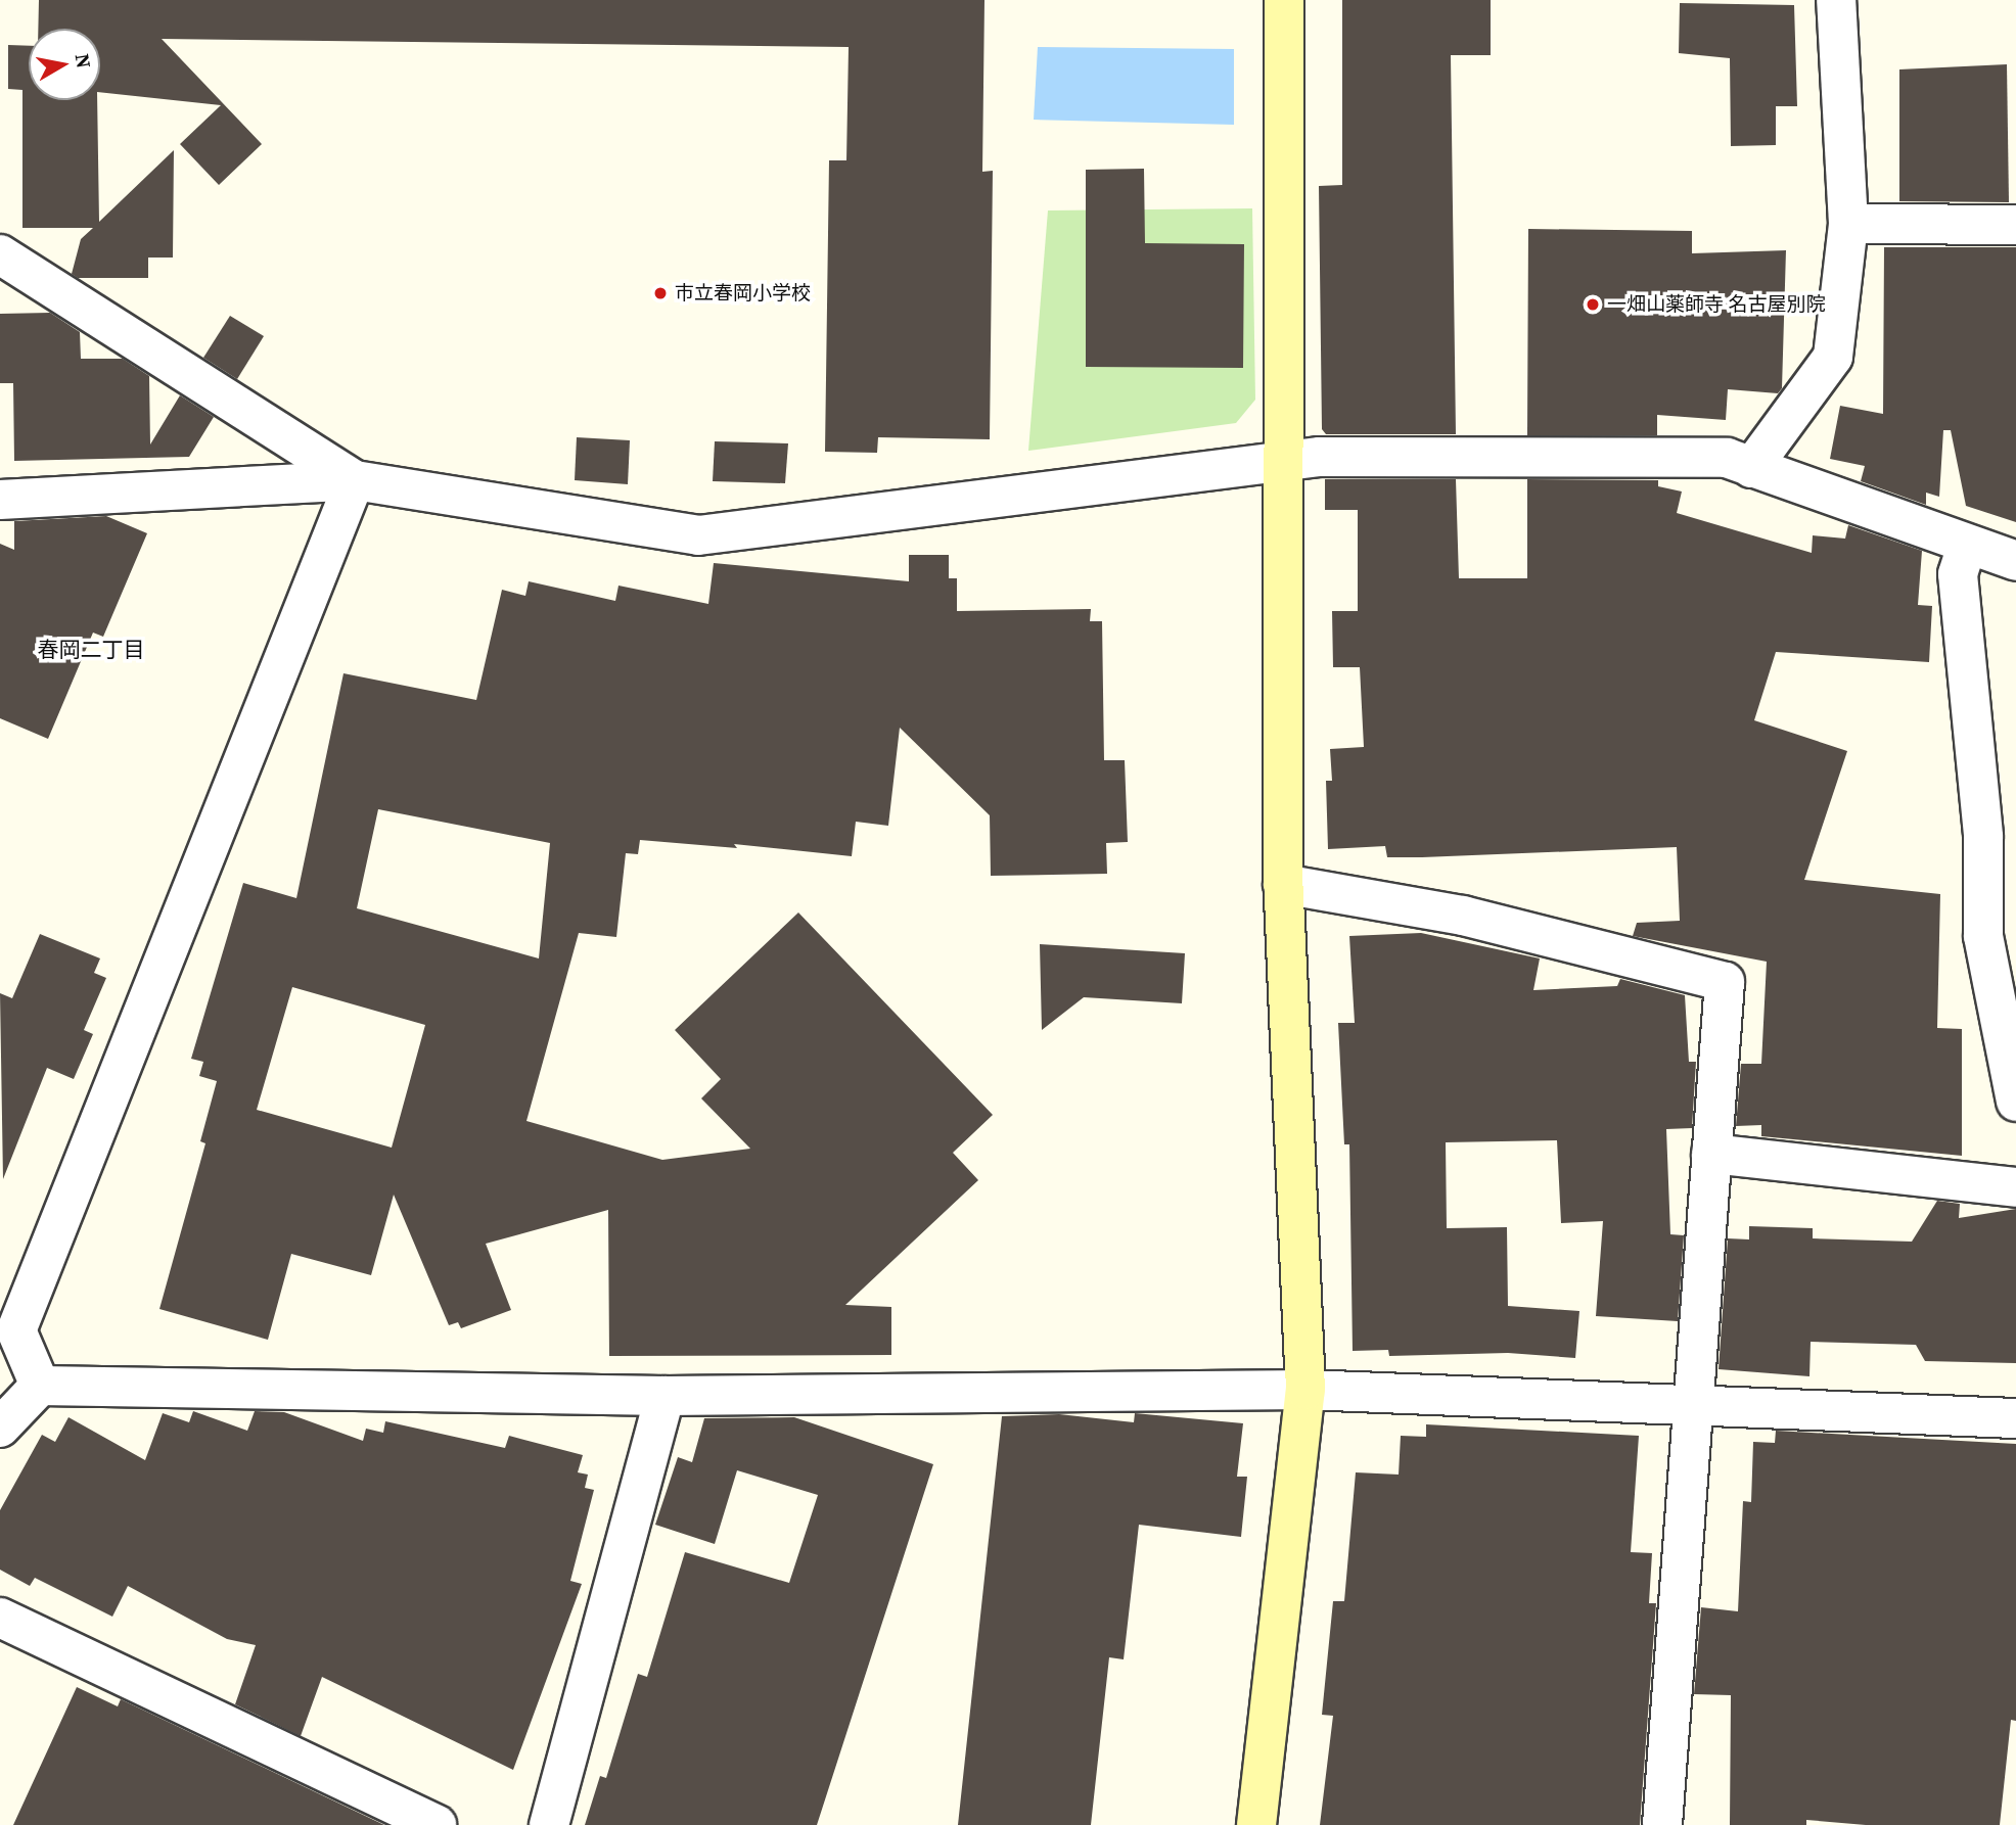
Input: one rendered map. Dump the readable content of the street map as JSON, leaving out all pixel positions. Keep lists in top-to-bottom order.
{
  "districts": ["春岡二丁目"],
  "places": ["市立春岡小学校", "一畑山薬師寺 名古屋別院"],
  "north": "right"
}
